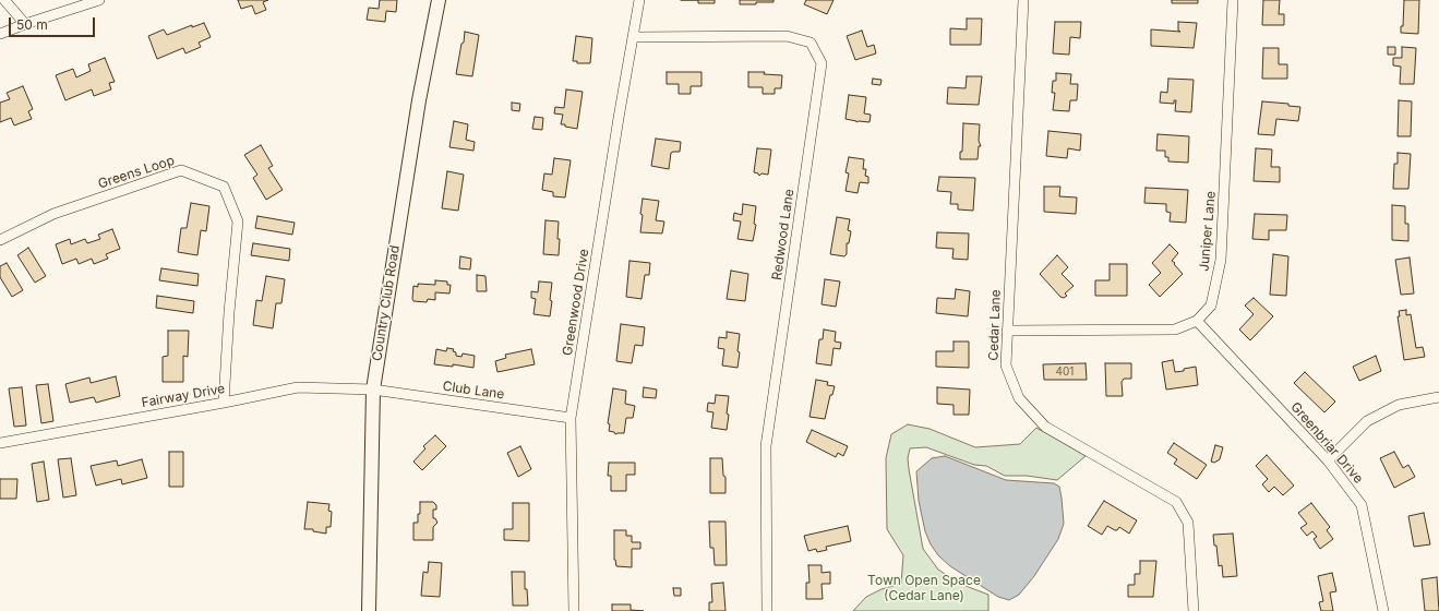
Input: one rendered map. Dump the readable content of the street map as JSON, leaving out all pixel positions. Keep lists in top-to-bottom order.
{
  "streets": {
    "street": [
      "Greens Loop",
      "Juniper Lane",
      "Redwood Lane",
      "Greenwood Drive",
      "Country Club Road",
      "Cedar Lane",
      "Club Lane",
      "Fairway Drive",
      "Greenbriar Drive"
    ]
  },
  "crossings": [
    ["Greens Loop", "Fairway Drive"],
    ["Juniper Lane", "Cedar Lane"],
    ["Juniper Lane", "Greenbriar Drive"],
    ["Redwood Lane", "Greenwood Drive"],
    ["Greenwood Drive", "Club Lane"],
    ["Country Club Road", "Club Lane"],
    ["Country Club Road", "Fairway Drive"],
    ["Club Lane", "Fairway Drive"]
  ],
  "parks": ["Town Open Space (Cedar Lane)"],
  "house_numbers": ["401"],
  "scale_bar": "50 m"
}
